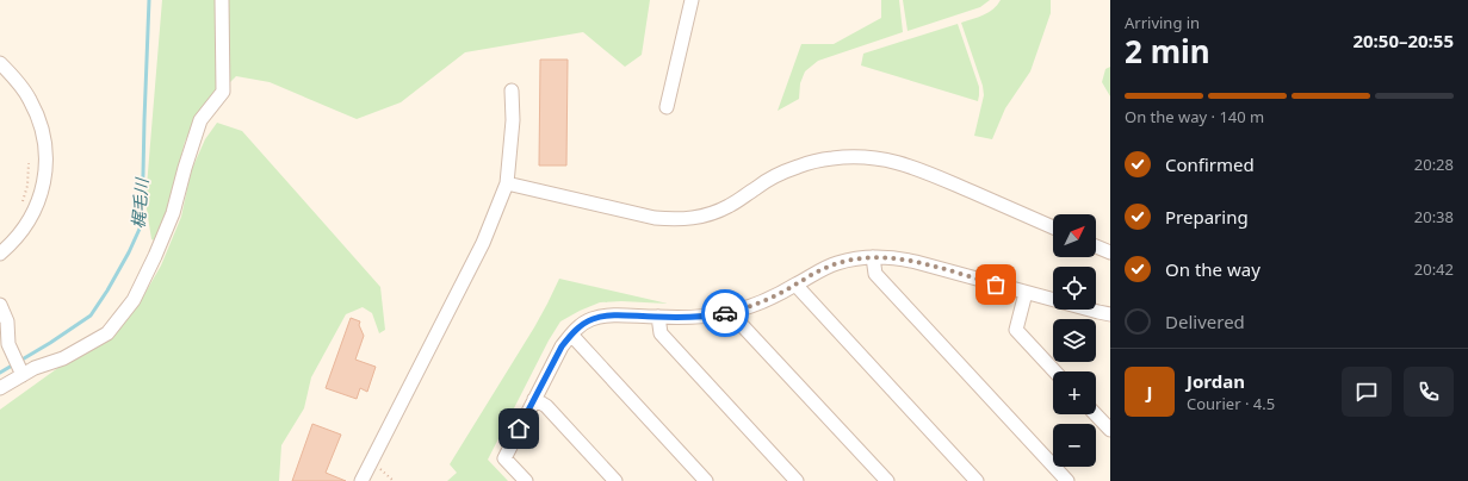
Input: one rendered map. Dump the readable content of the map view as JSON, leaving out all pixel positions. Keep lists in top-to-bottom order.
{
  "water": ["梶毛川"],
  "north": "top right",
  "page": {
    "heading": ["2 min", "Arriving in", "20:50–20:55"],
    "panel": ["Jordan", "Courier · 4.5"],
    "bar": "On the way · 140 m",
    "list": [
      ["Confirmed", "20:28"],
      ["Preparing", "20:38"],
      ["On the way", "20:42"],
      "Delivered"
    ],
    "map_buttons": ["+", "−"],
    "round": "J"
  }
}
